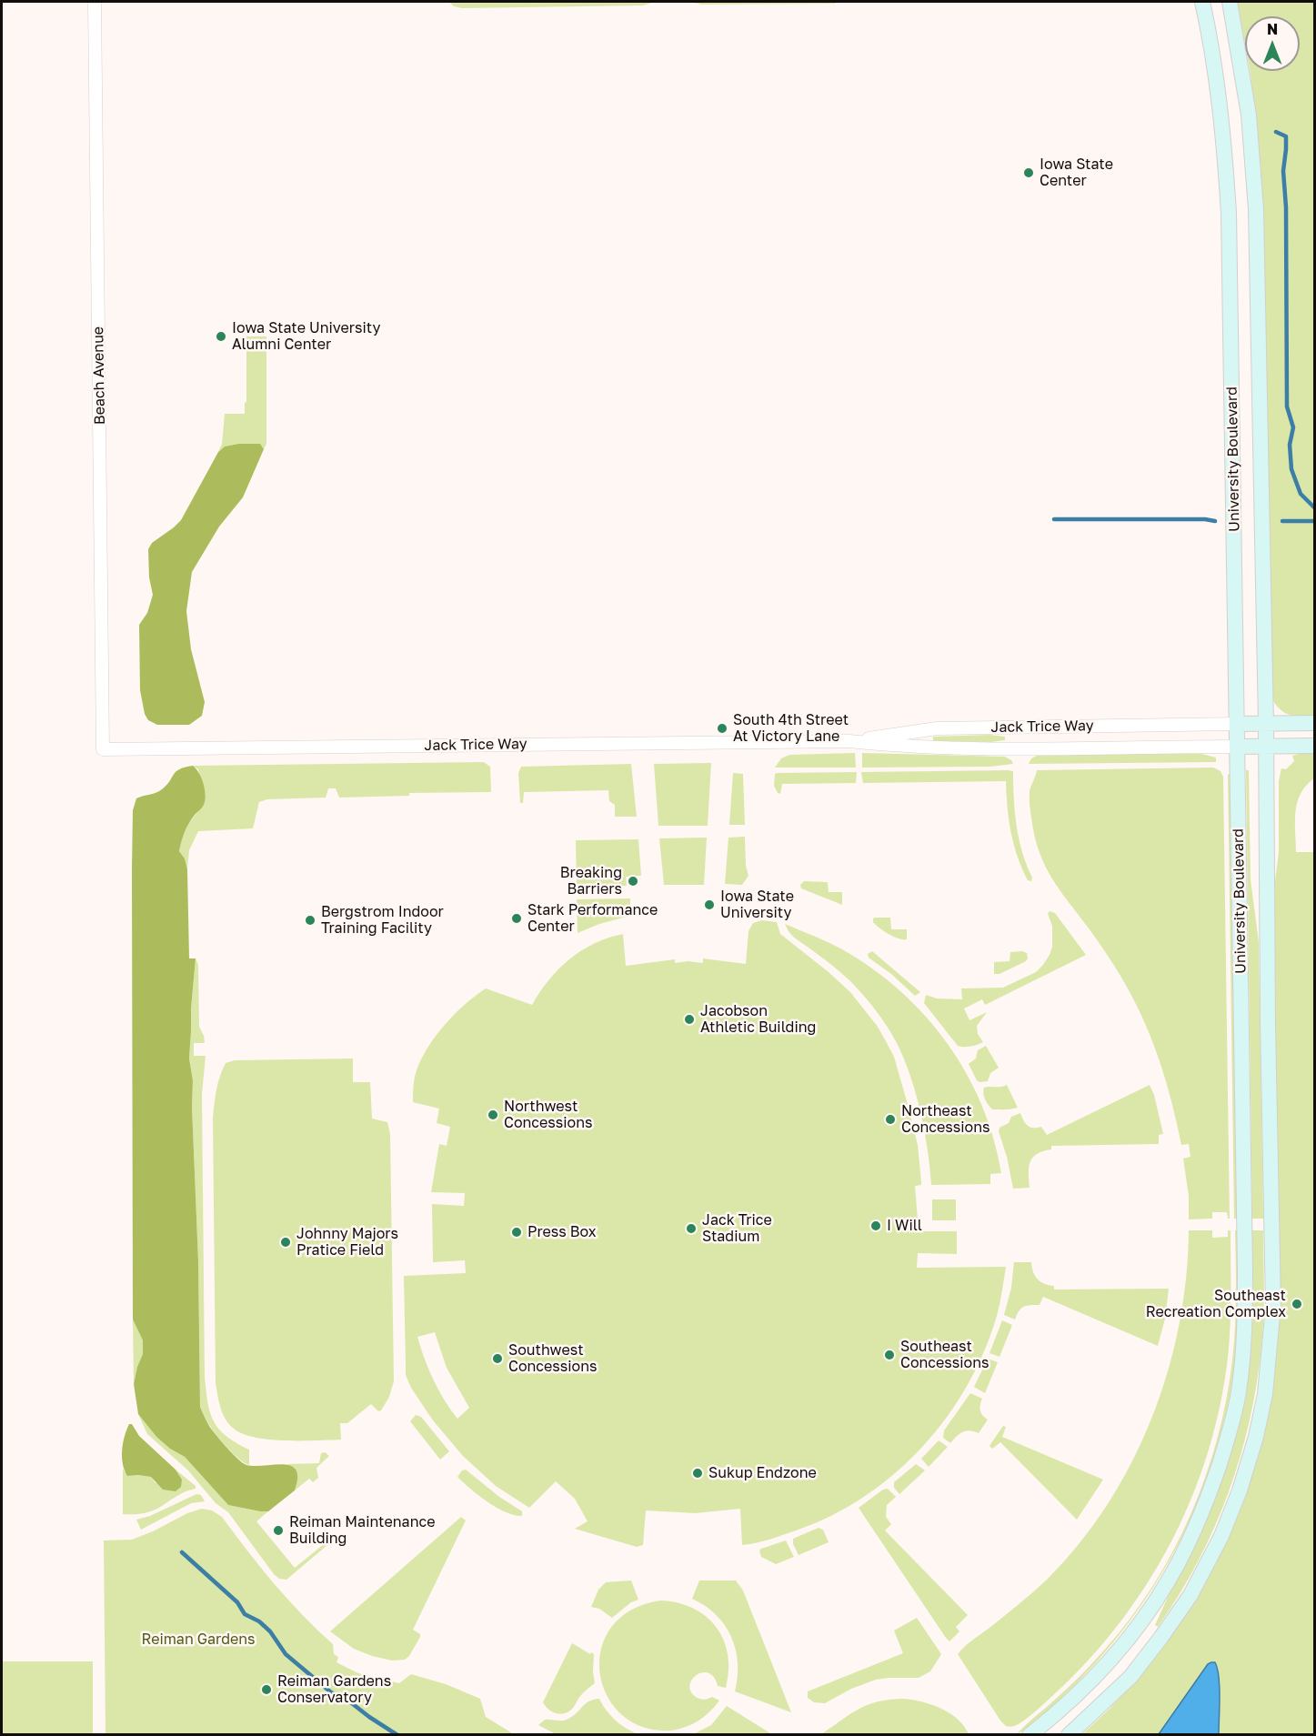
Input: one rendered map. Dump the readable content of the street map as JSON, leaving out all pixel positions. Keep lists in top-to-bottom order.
{
  "streets": {
    "main road": ["University Boulevard"],
    "street": ["Beach Avenue", "Jack Trice Way"]
  },
  "crossings": [
    ["Beach Avenue", "Jack Trice Way"],
    ["University Boulevard", "Jack Trice Way"]
  ],
  "parks": ["Reiman Gardens"],
  "places": [
    "Iowa State Center",
    "Iowa State University Alumni Center",
    "South 4th Street At Victory Lane",
    "Breaking Barriers",
    "Iowa State University",
    "Stark Performance Center",
    "Bergstrom Indoor Training Facility",
    "Jacobson Athletic Building",
    "Northwest Concessions",
    "Northeast Concessions",
    "I Will",
    "Jack Trice Stadium",
    "Press Box",
    "Johnny Majors Pratice Field",
    "Southeast Recreation Complex",
    "Southeast Concessions",
    "Southwest Concessions",
    "Sukup Endzone",
    "Reiman Maintenance Building",
    "Reiman Gardens Conservatory"
  ],
  "north": "top"
}
